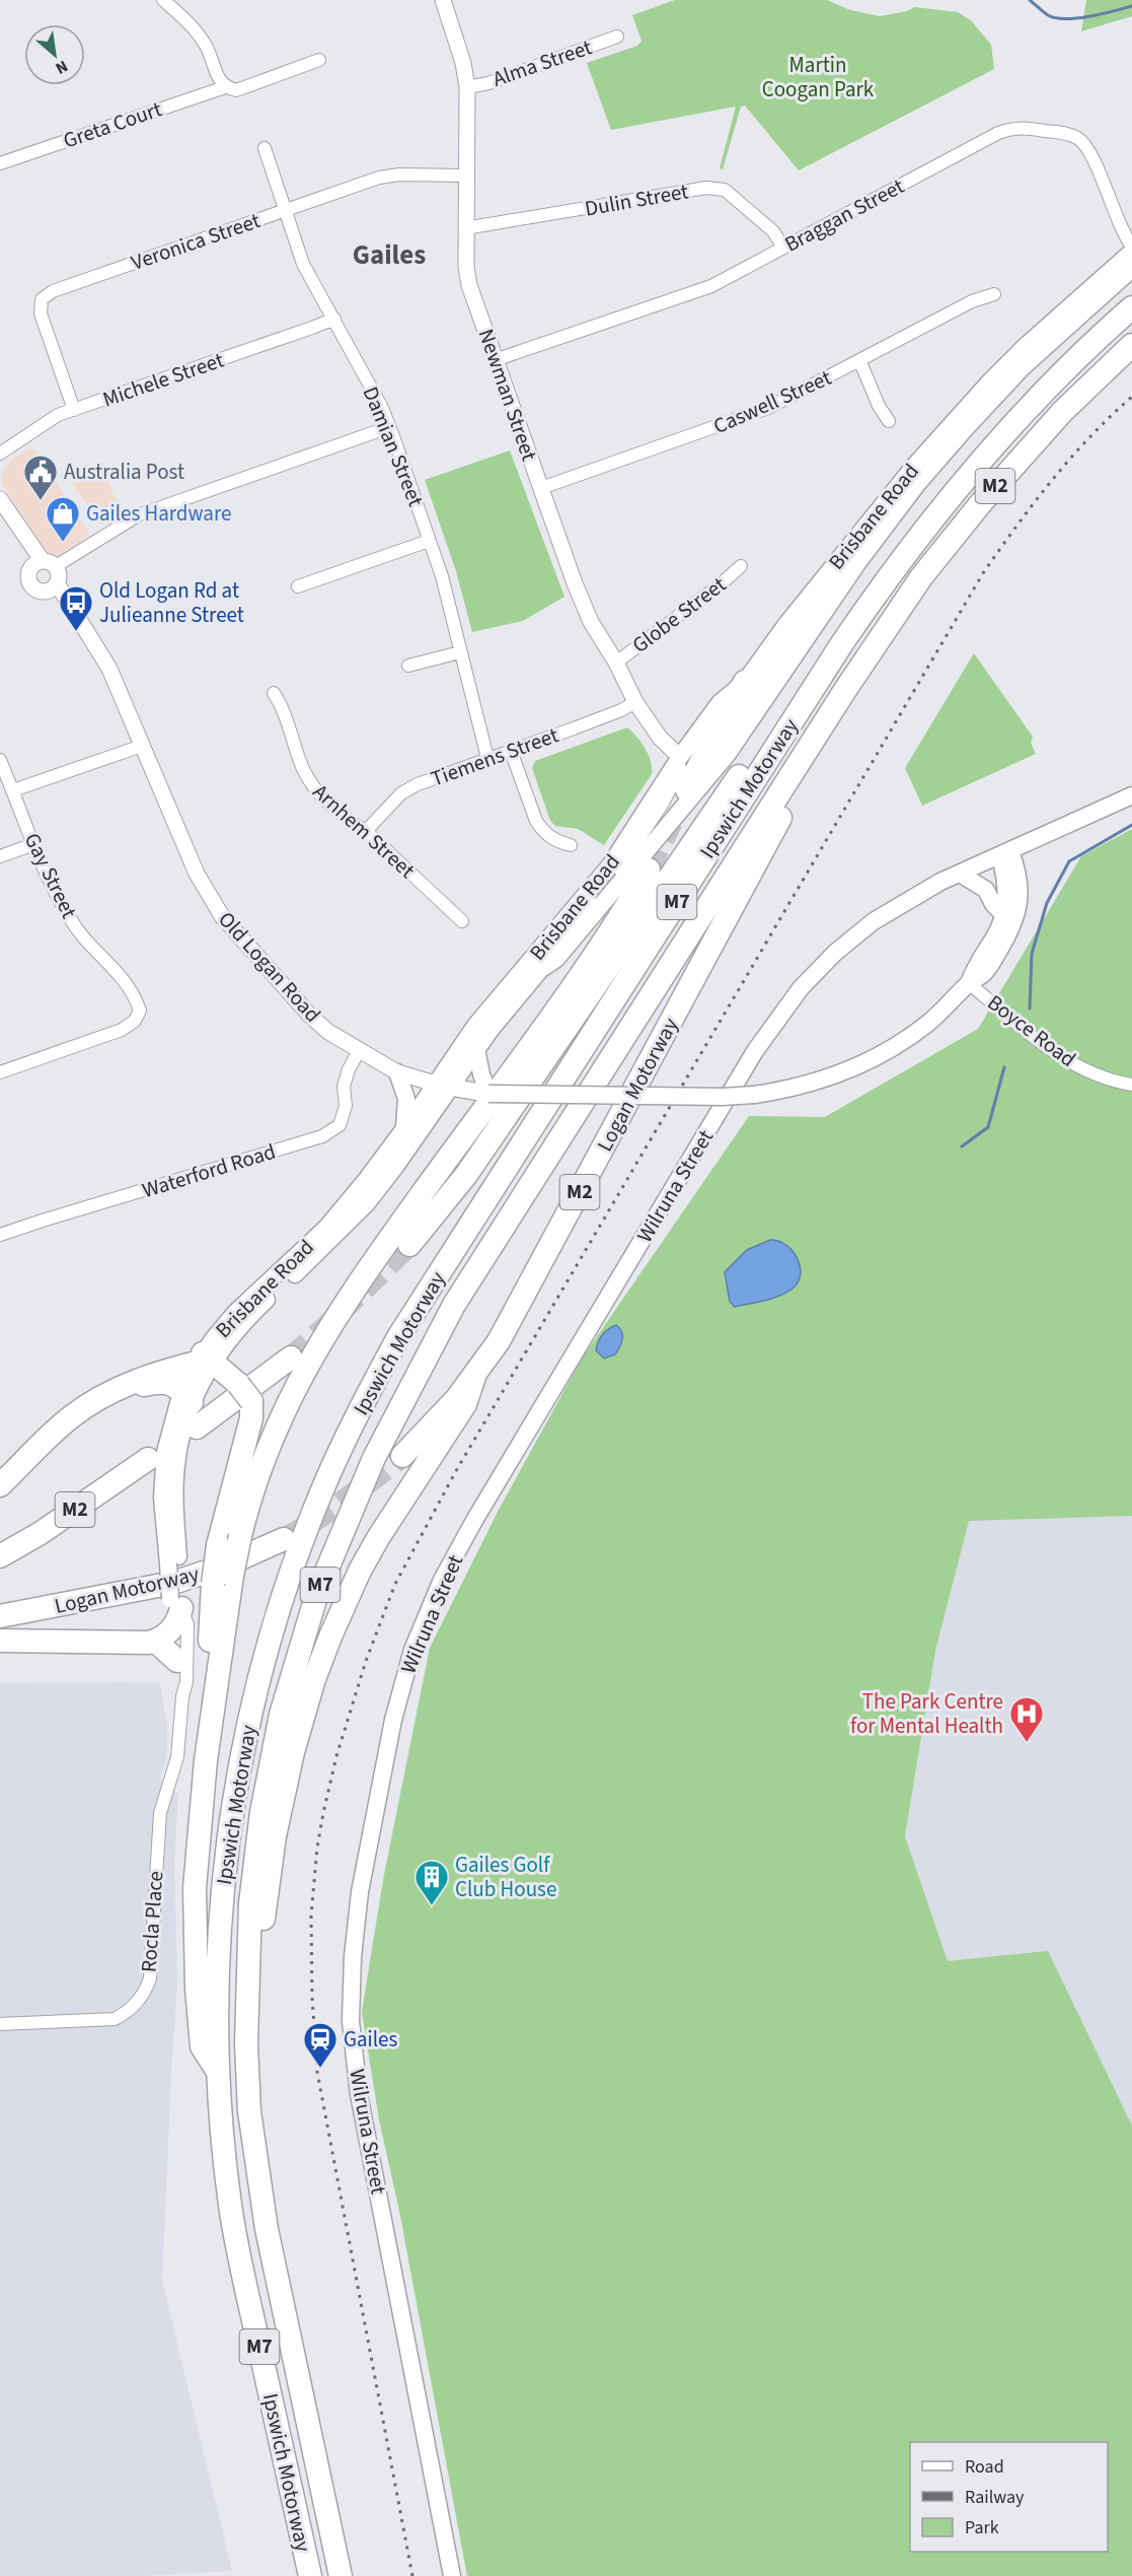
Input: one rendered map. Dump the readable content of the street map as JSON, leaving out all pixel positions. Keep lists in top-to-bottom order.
{
  "streets": {
    "highway": [
      "M2",
      "Ipswich Motorway",
      "M7",
      "Logan Motorway"
    ],
    "main road": ["Brisbane Road", "Old Logan Road", "Wilruna Street"],
    "street": [
      "Alma Street",
      "Greta Court",
      "Dulin Street",
      "Braggan Street",
      "Veronica Street",
      "Michele Street",
      "Newman Street",
      "Caswell Street",
      "Damian Street",
      "Globe Street",
      "Tiemens Street",
      "Arnhem Street",
      "Gay Street",
      "Boyce Road",
      "Waterford Road",
      "Rocla Place"
    ]
  },
  "crossings": [
    ["Alma Street", "Newman Street"],
    ["Dulin Street", "Braggan Street"],
    ["Dulin Street", "Newman Street"],
    ["Braggan Street", "Newman Street"],
    ["Braggan Street", "Brisbane Road"],
    ["Veronica Street", "Michele Street"],
    ["Veronica Street", "Newman Street"],
    ["Veronica Street", "Damian Street"],
    ["Michele Street", "Damian Street"],
    ["Newman Street", "Caswell Street"],
    ["Newman Street", "Brisbane Road"],
    ["Newman Street", "Globe Street"],
    ["Newman Street", "Tiemens Street"],
    ["Damian Street", "Tiemens Street"],
    ["M2", "Ipswich Motorway"],
    ["Brisbane Road", "Old Logan Road"],
    ["Brisbane Road", "Rocla Place"],
    ["Tiemens Street", "Arnhem Street"],
    ["Ipswich Motorway", "Logan Motorway"],
    ["Old Logan Road", "Boyce Road"],
    ["Old Logan Road", "Waterford Road"],
    ["Old Logan Road", "Wilruna Street"]
  ],
  "districts": ["Gailes"],
  "parks": ["Martin Coogan Park"],
  "places": {
    "public building": ["Australia Post"],
    "shop": ["Gailes Hardware"],
    "bus stop": ["Old Logan Rd at Julieanne Street"],
    "hospital": ["The Park Centre for Mental Health"],
    "building": ["Gailes Golf Club House"],
    "station": ["Gailes"]
  },
  "legend": ["Road", "Railway", "Park"],
  "north": "bottom right"
}
